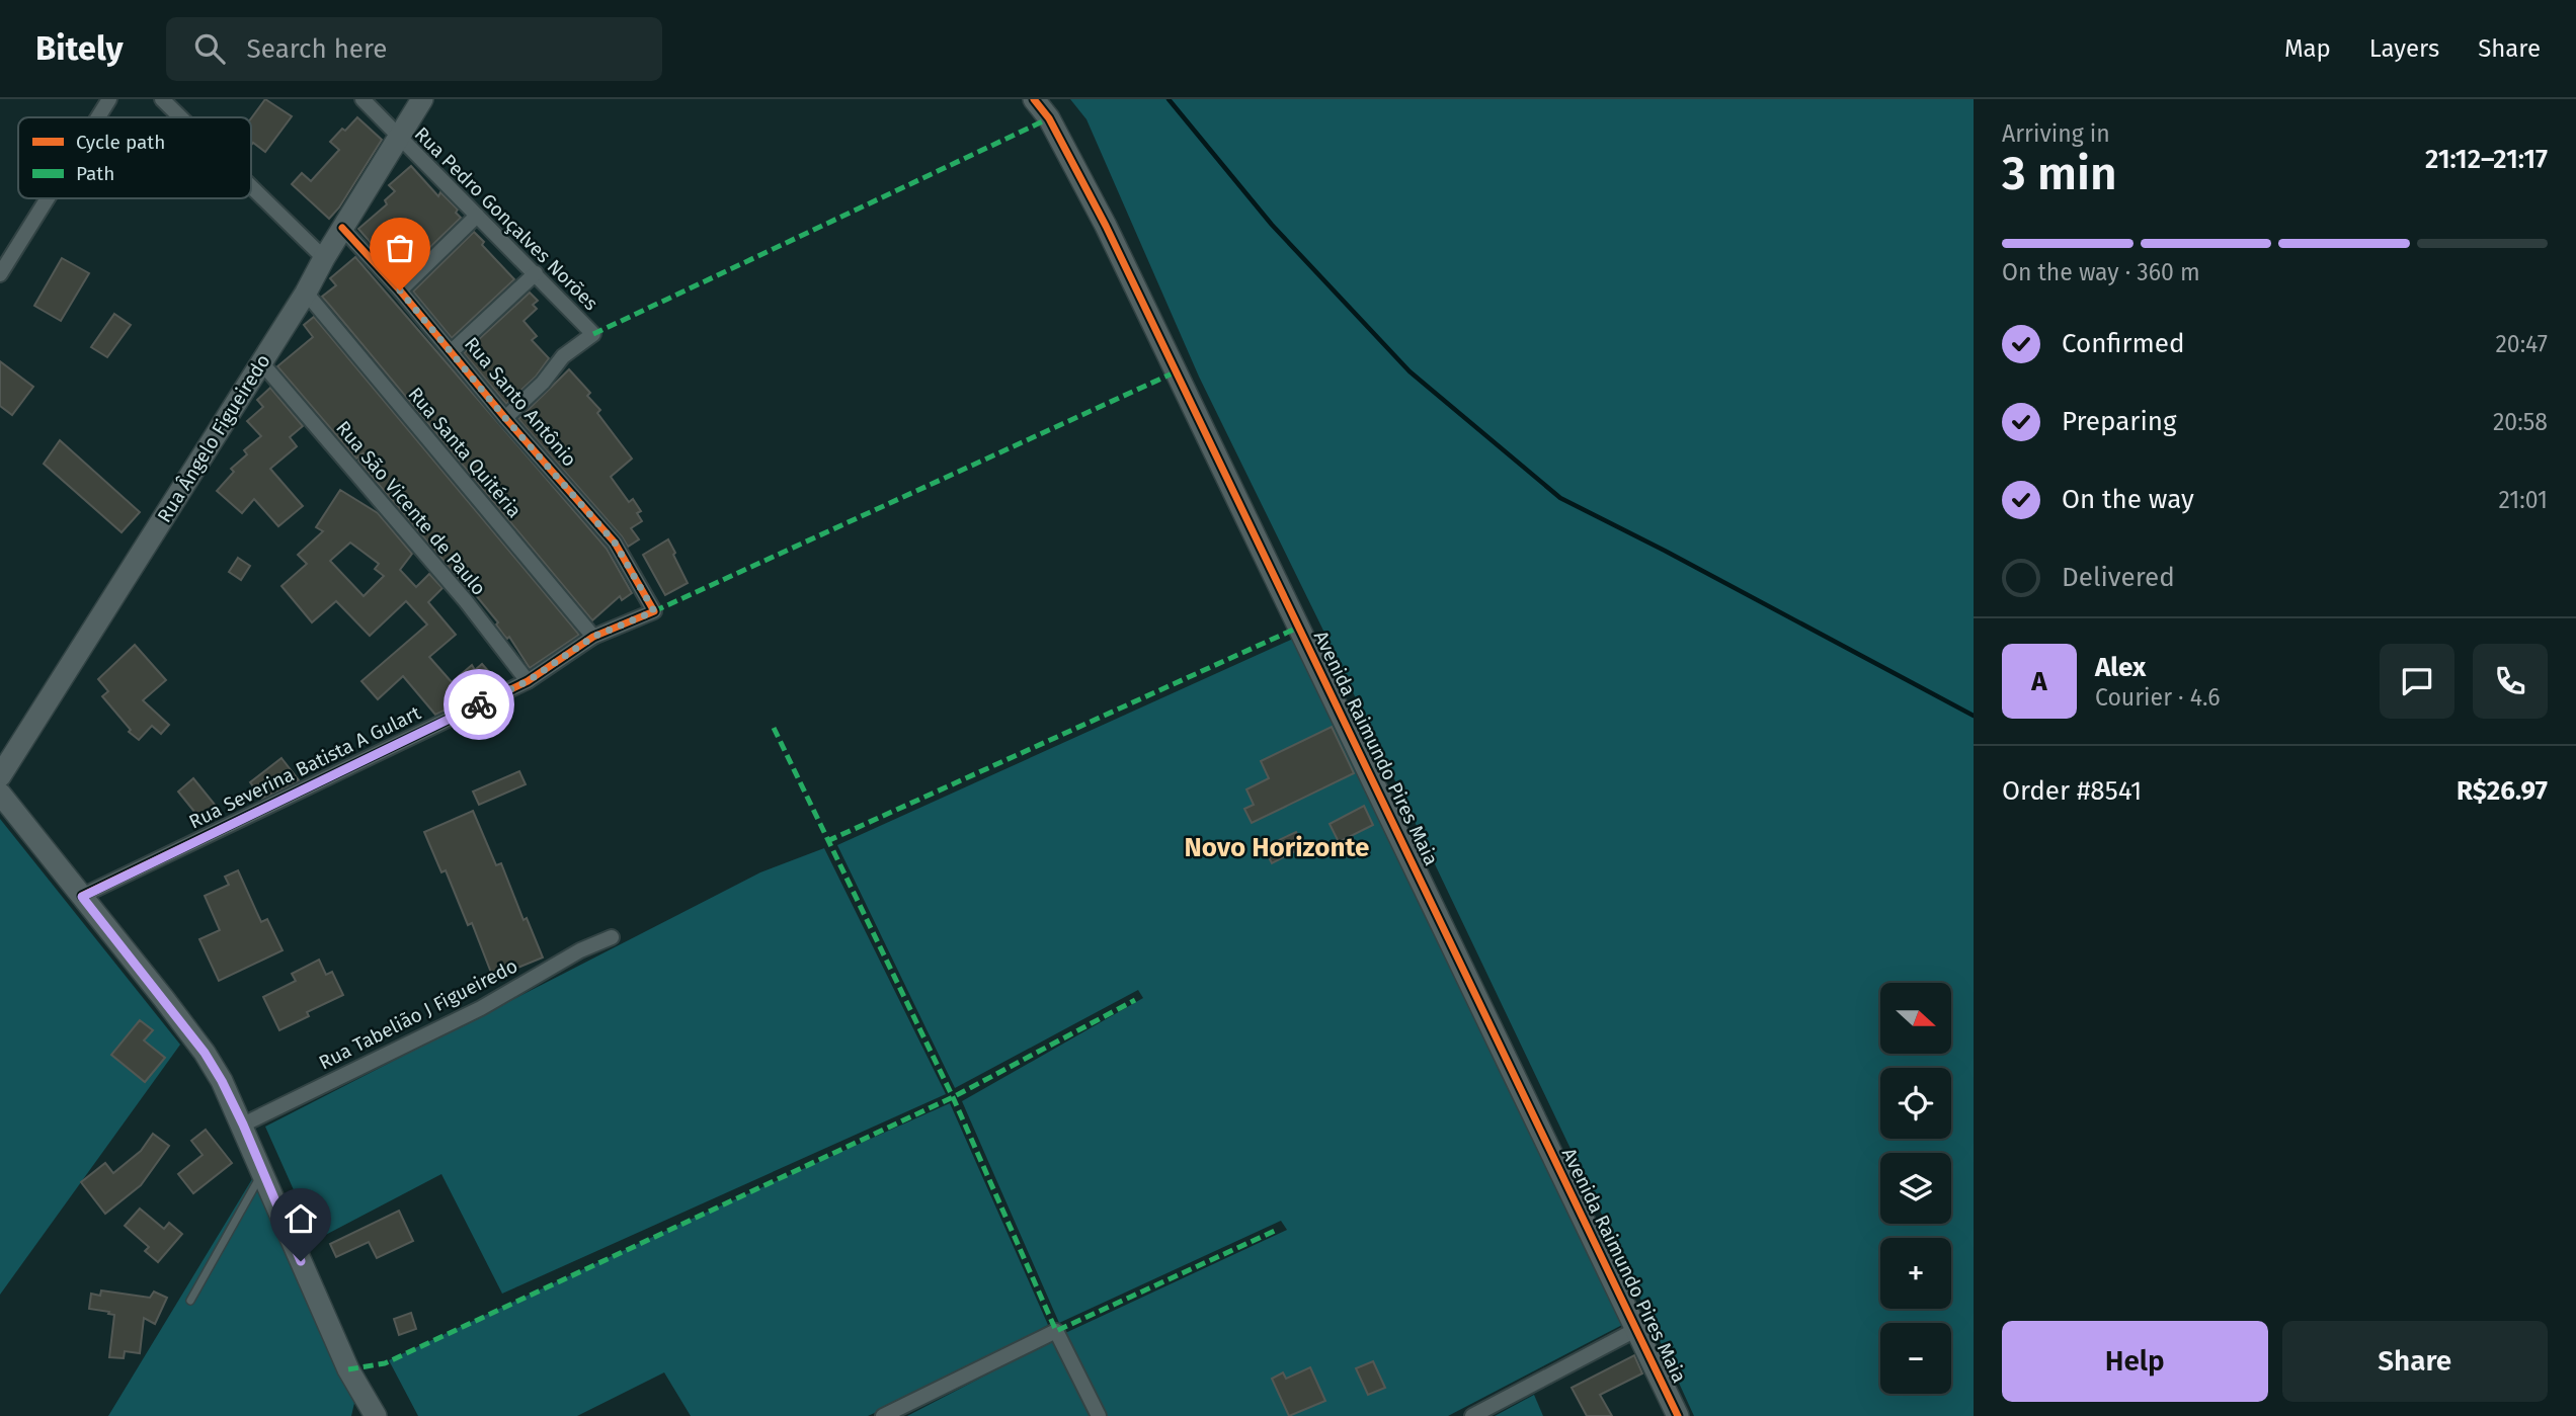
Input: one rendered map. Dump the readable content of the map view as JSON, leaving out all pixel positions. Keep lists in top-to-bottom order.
{
  "streets": {
    "street": [
      "Rua Pedro Gonçalves Norões",
      "Rua Santo Antônio",
      "Rua Ângelo Figueiredo",
      "Rua Santa Quitéria",
      "Rua São Vicente de Paulo",
      "Avenida Raimundo Pires Maia",
      "Rua Severina Batista A Gulart",
      "Rua Tabelião J Figueiredo"
    ]
  },
  "crossings": [
    ["Rua Pedro Gonçalves Norões", "Rua Santo Antônio"],
    ["Rua Pedro Gonçalves Norões", "Rua Ângelo Figueiredo"],
    ["Rua Santo Antônio", "Rua Ângelo Figueiredo"],
    ["Rua Santo Antônio", "Rua Severina Batista A Gulart"],
    ["Rua Ângelo Figueiredo", "Rua Santa Quitéria"],
    ["Rua Ângelo Figueiredo", "Rua São Vicente de Paulo"],
    ["Rua Santa Quitéria", "Rua Severina Batista A Gulart"],
    ["Rua São Vicente de Paulo", "Rua Severina Batista A Gulart"]
  ],
  "districts": ["Novo Horizonte"],
  "legend": ["Cycle path", "Path"],
  "north": "right",
  "page": {
    "header": "Bitely",
    "search": "Search here",
    "nav": ["Map", "Layers", "Share"],
    "heading": ["3 min", "Arriving in", "21:12–21:17"],
    "panel": [
      "Alex",
      "Courier · 4.6",
      "Order #8541",
      "R$26.97"
    ],
    "bar": "On the way · 360 m",
    "list": [
      ["Confirmed", "20:47"],
      ["Preparing", "20:58"],
      ["On the way", "21:01"],
      "Delivered"
    ],
    "round": "A",
    "map_buttons": ["+", "−"],
    "buttons": ["Help", "Share"]
  }
}
